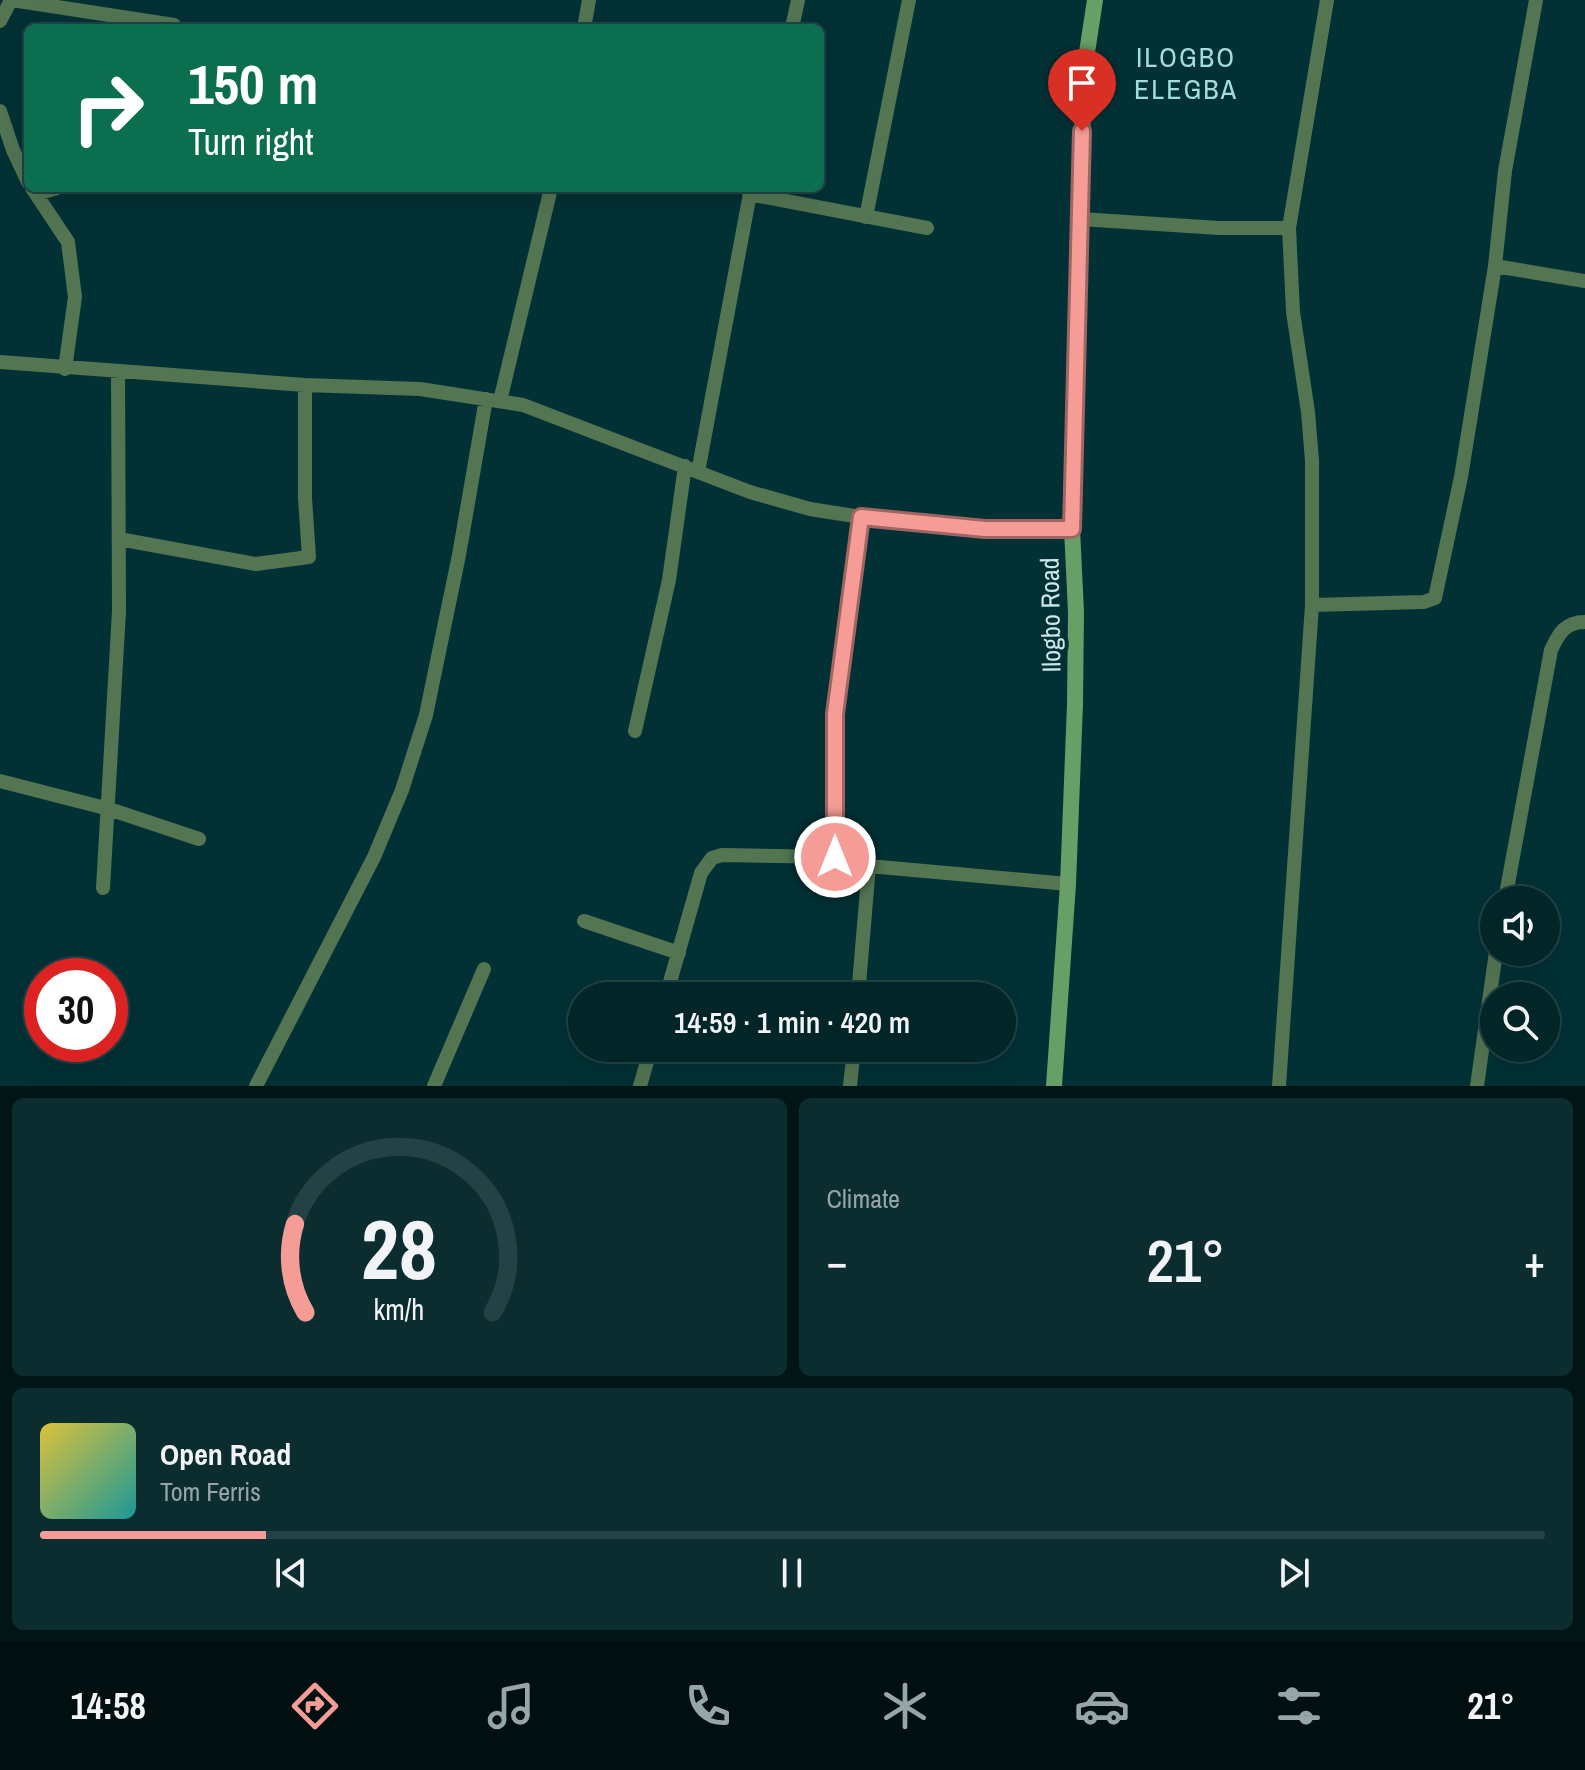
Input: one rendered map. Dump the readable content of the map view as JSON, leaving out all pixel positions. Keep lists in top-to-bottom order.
{
  "streets": {
    "main road": ["Ilogbo Road"]
  },
  "districts": ["ILOGBO ELEGBA"],
  "page": {
    "turn": ["150 m", "Turn right"],
    "limit": "30",
    "trip": "14:59 · 1 min · 420 m",
    "tile": "Climate",
    "heat": ["−", "21°", "+"],
    "song": ["Open Road", "Tom Ferris"],
    "tabs": ["14:58", "21°"],
    "gauge": ["28", "km/h"]
  }
}
